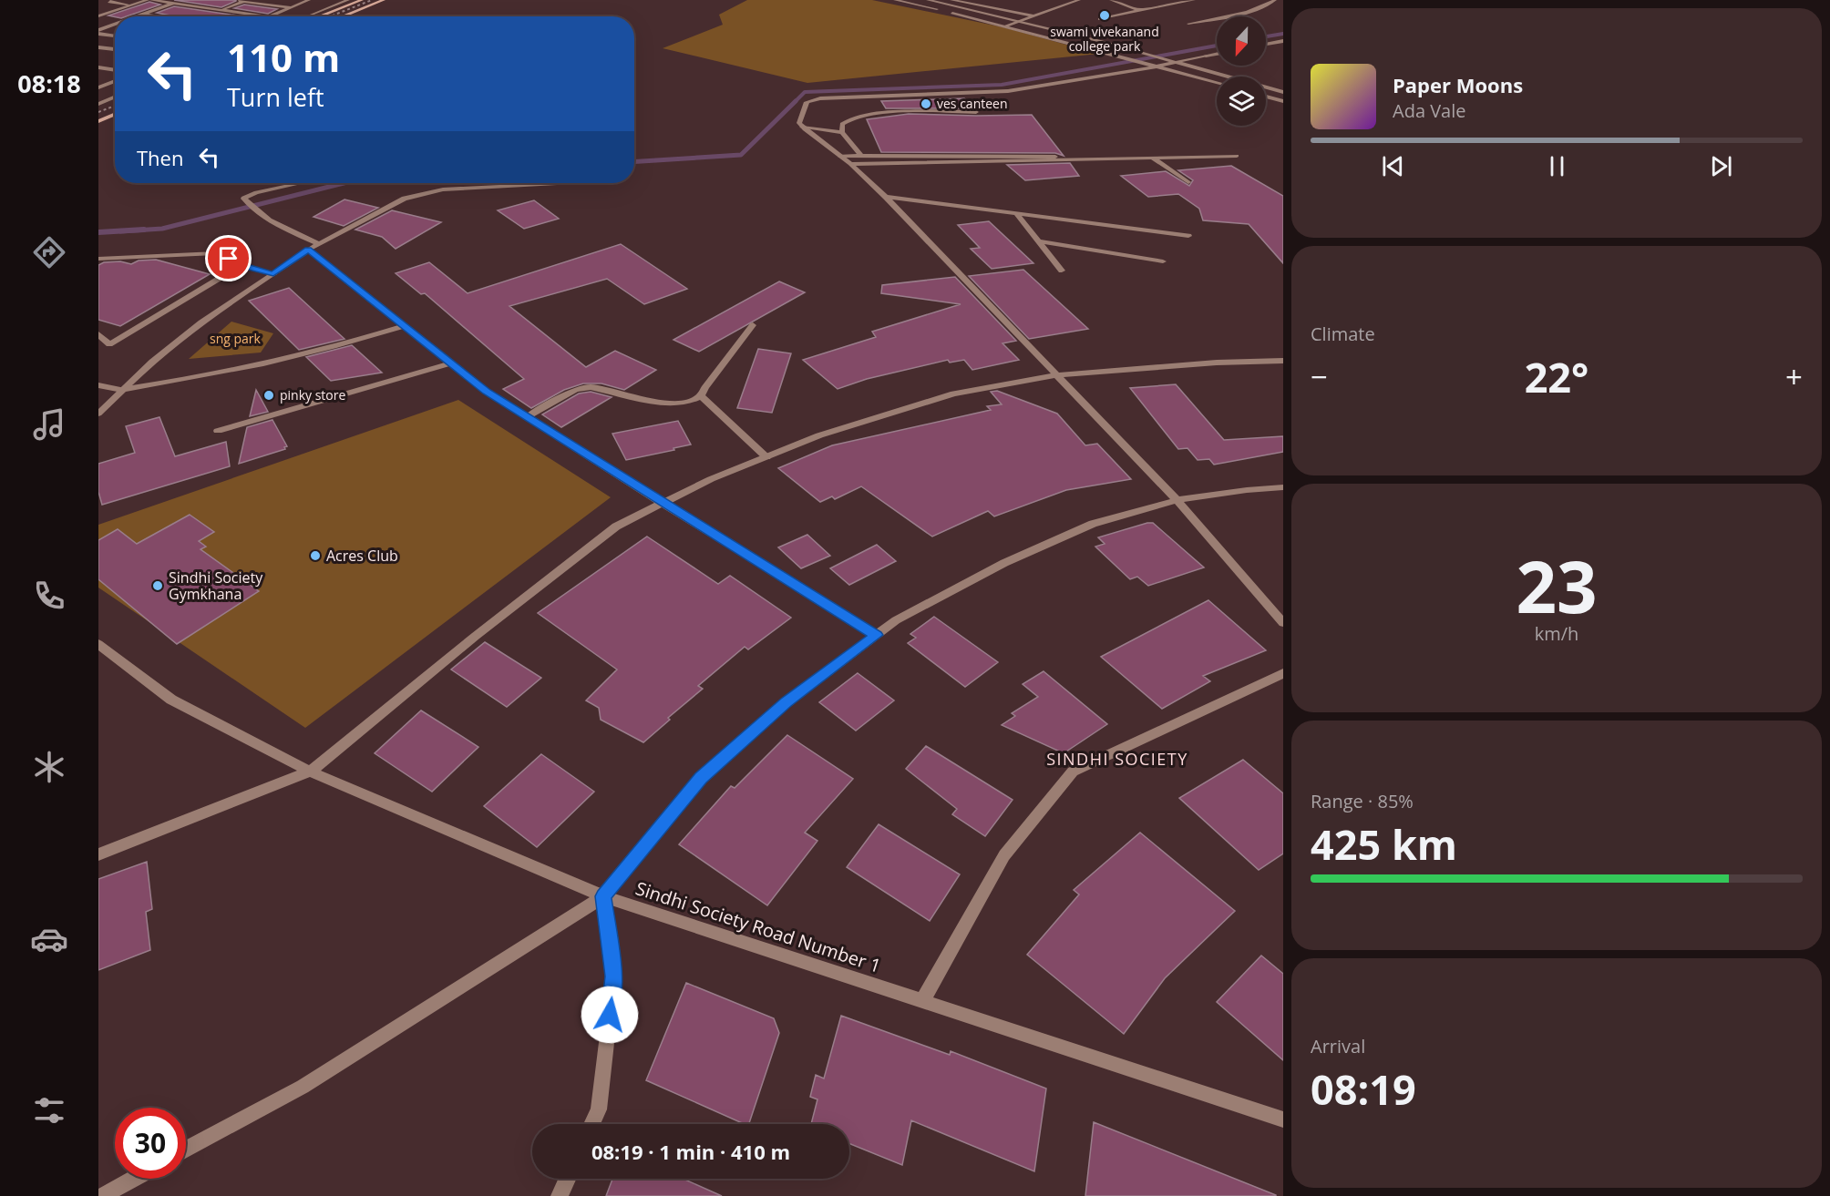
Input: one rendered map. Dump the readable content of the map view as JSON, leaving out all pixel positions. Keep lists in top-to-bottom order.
{
  "streets": {
    "street": ["Sindhi Society Road Number 1"]
  },
  "districts": ["SINDHI SOCIETY"],
  "parks": ["sng park"],
  "places": [
    "swami vivekanand college park",
    "ves canteen",
    "pinky store",
    "Acres Club",
    "Sindhi Society Gymkhana"
  ],
  "north": "bottom",
  "page": {
    "tabs": "08:18",
    "turn": ["110 m", "Turn left"],
    "song": ["Paper Moons", "Ada Vale"],
    "then": "Then",
    "tile": [
      "Climate",
      ["23", "km/h"],
      ["Range · 85%", "425 km"],
      ["Arrival", "08:19"]
    ],
    "heat": ["−", "22°", "+"],
    "limit": "30",
    "trip": "08:19 · 1 min · 410 m"
  }
}
